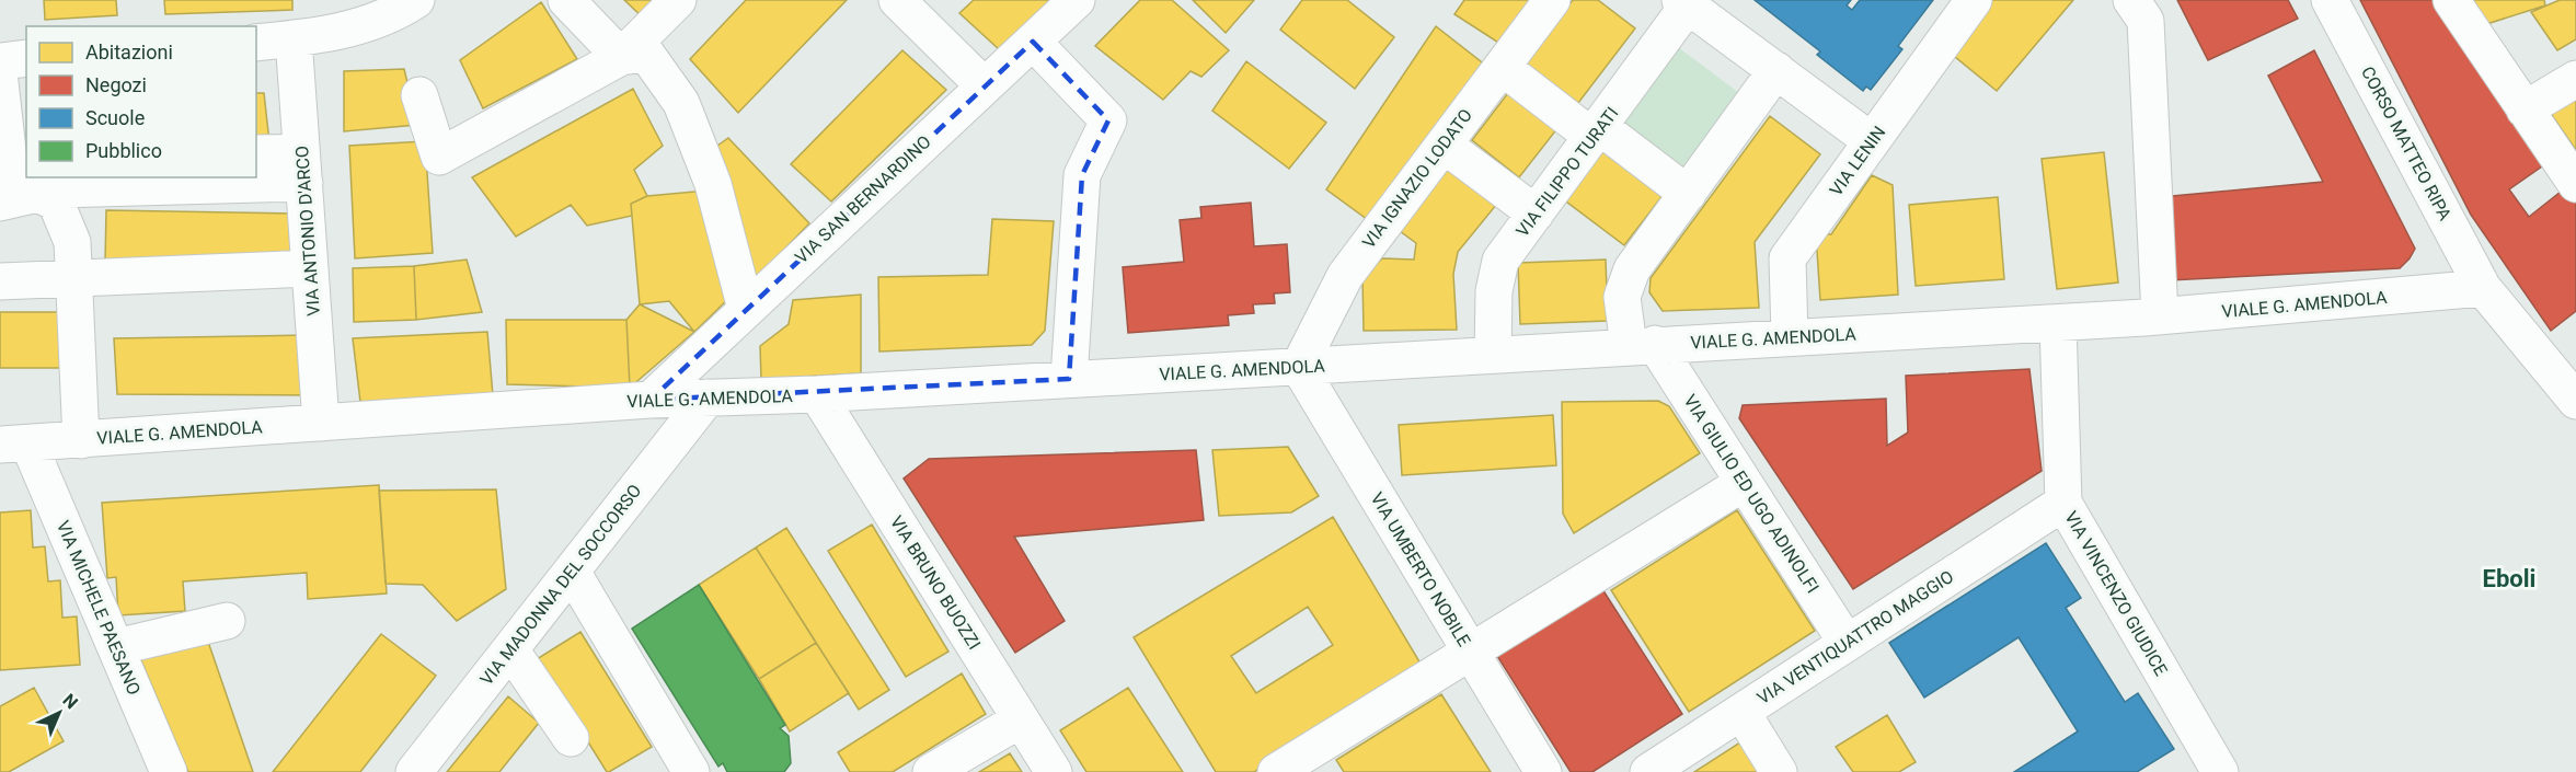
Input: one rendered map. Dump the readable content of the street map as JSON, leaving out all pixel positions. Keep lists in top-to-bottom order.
{
  "streets": {
    "street": [
      "CORSO MATTEO RIPA",
      "VIA LENIN",
      "VIA FILIPPO TURATI",
      "VIA IGNAZIO LODATO",
      "VIA SAN BERNARDINO",
      "VIA ANTONIO D'ARCO",
      "VIALE G. AMENDOLA",
      "VIA GIULIO ED UGO ADINOLFI",
      "VIA UMBERTO NOBILE",
      "VIA BRUNO BUOZZI",
      "VIA MADONNA DEL SOCCORSO",
      "VIA VINCENZO GIUDICE",
      "VIA MICHELE PAESANO",
      "VIA VENTIQUATTRO MAGGIO"
    ]
  },
  "crossings": [
    ["CORSO MATTEO RIPA", "VIALE G. AMENDOLA"],
    ["VIA LENIN", "VIALE G. AMENDOLA"],
    ["VIA FILIPPO TURATI", "VIALE G. AMENDOLA"],
    ["VIA IGNAZIO LODATO", "VIALE G. AMENDOLA"],
    ["VIA IGNAZIO LODATO", "VIA UMBERTO NOBILE"],
    ["VIA SAN BERNARDINO", "VIALE G. AMENDOLA"],
    ["VIA ANTONIO D'ARCO", "VIALE G. AMENDOLA"],
    ["VIALE G. AMENDOLA", "VIA GIULIO ED UGO ADINOLFI"],
    ["VIALE G. AMENDOLA", "VIA UMBERTO NOBILE"],
    ["VIALE G. AMENDOLA", "VIA BRUNO BUOZZI"],
    ["VIALE G. AMENDOLA", "VIA MADONNA DEL SOCCORSO"],
    ["VIALE G. AMENDOLA", "VIA VINCENZO GIUDICE"],
    ["VIALE G. AMENDOLA", "VIA MICHELE PAESANO"],
    ["VIA GIULIO ED UGO ADINOLFI", "VIA VENTIQUATTRO MAGGIO"],
    ["VIA VINCENZO GIUDICE", "VIA VENTIQUATTRO MAGGIO"]
  ],
  "districts": ["Eboli"],
  "legend": [
    "Abitazioni",
    "Negozi",
    "Scuole",
    "Pubblico"
  ],
  "north": "top right"
}
